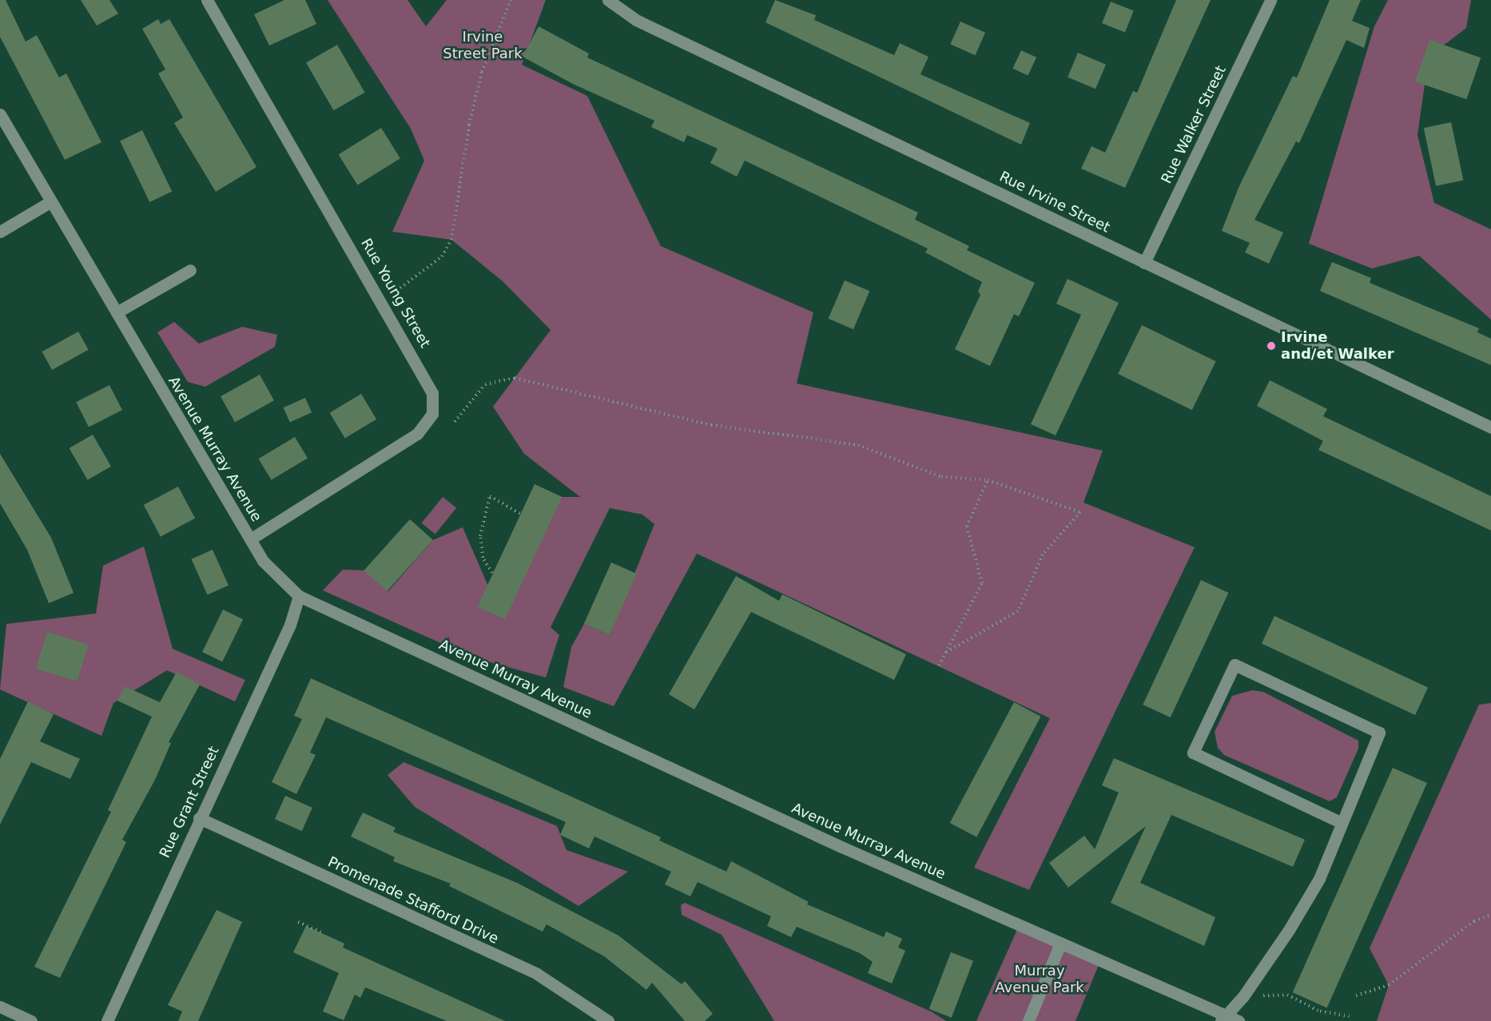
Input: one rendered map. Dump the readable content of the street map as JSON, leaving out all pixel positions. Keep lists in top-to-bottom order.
{
  "streets": {
    "street": [
      "Rue Walker Street",
      "Rue Irvine Street",
      "Rue Young Street",
      "Avenue Murray Avenue",
      "Rue Grant Street",
      "Promenade Stafford Drive"
    ]
  },
  "crossings": [
    ["Rue Walker Street", "Rue Irvine Street"],
    ["Rue Young Street", "Avenue Murray Avenue"],
    ["Avenue Murray Avenue", "Rue Grant Street"],
    ["Rue Grant Street", "Promenade Stafford Drive"]
  ],
  "parks": ["Irvine Street Park", "Murray Avenue Park"],
  "places": ["Irvine and/et Walker"]
}
